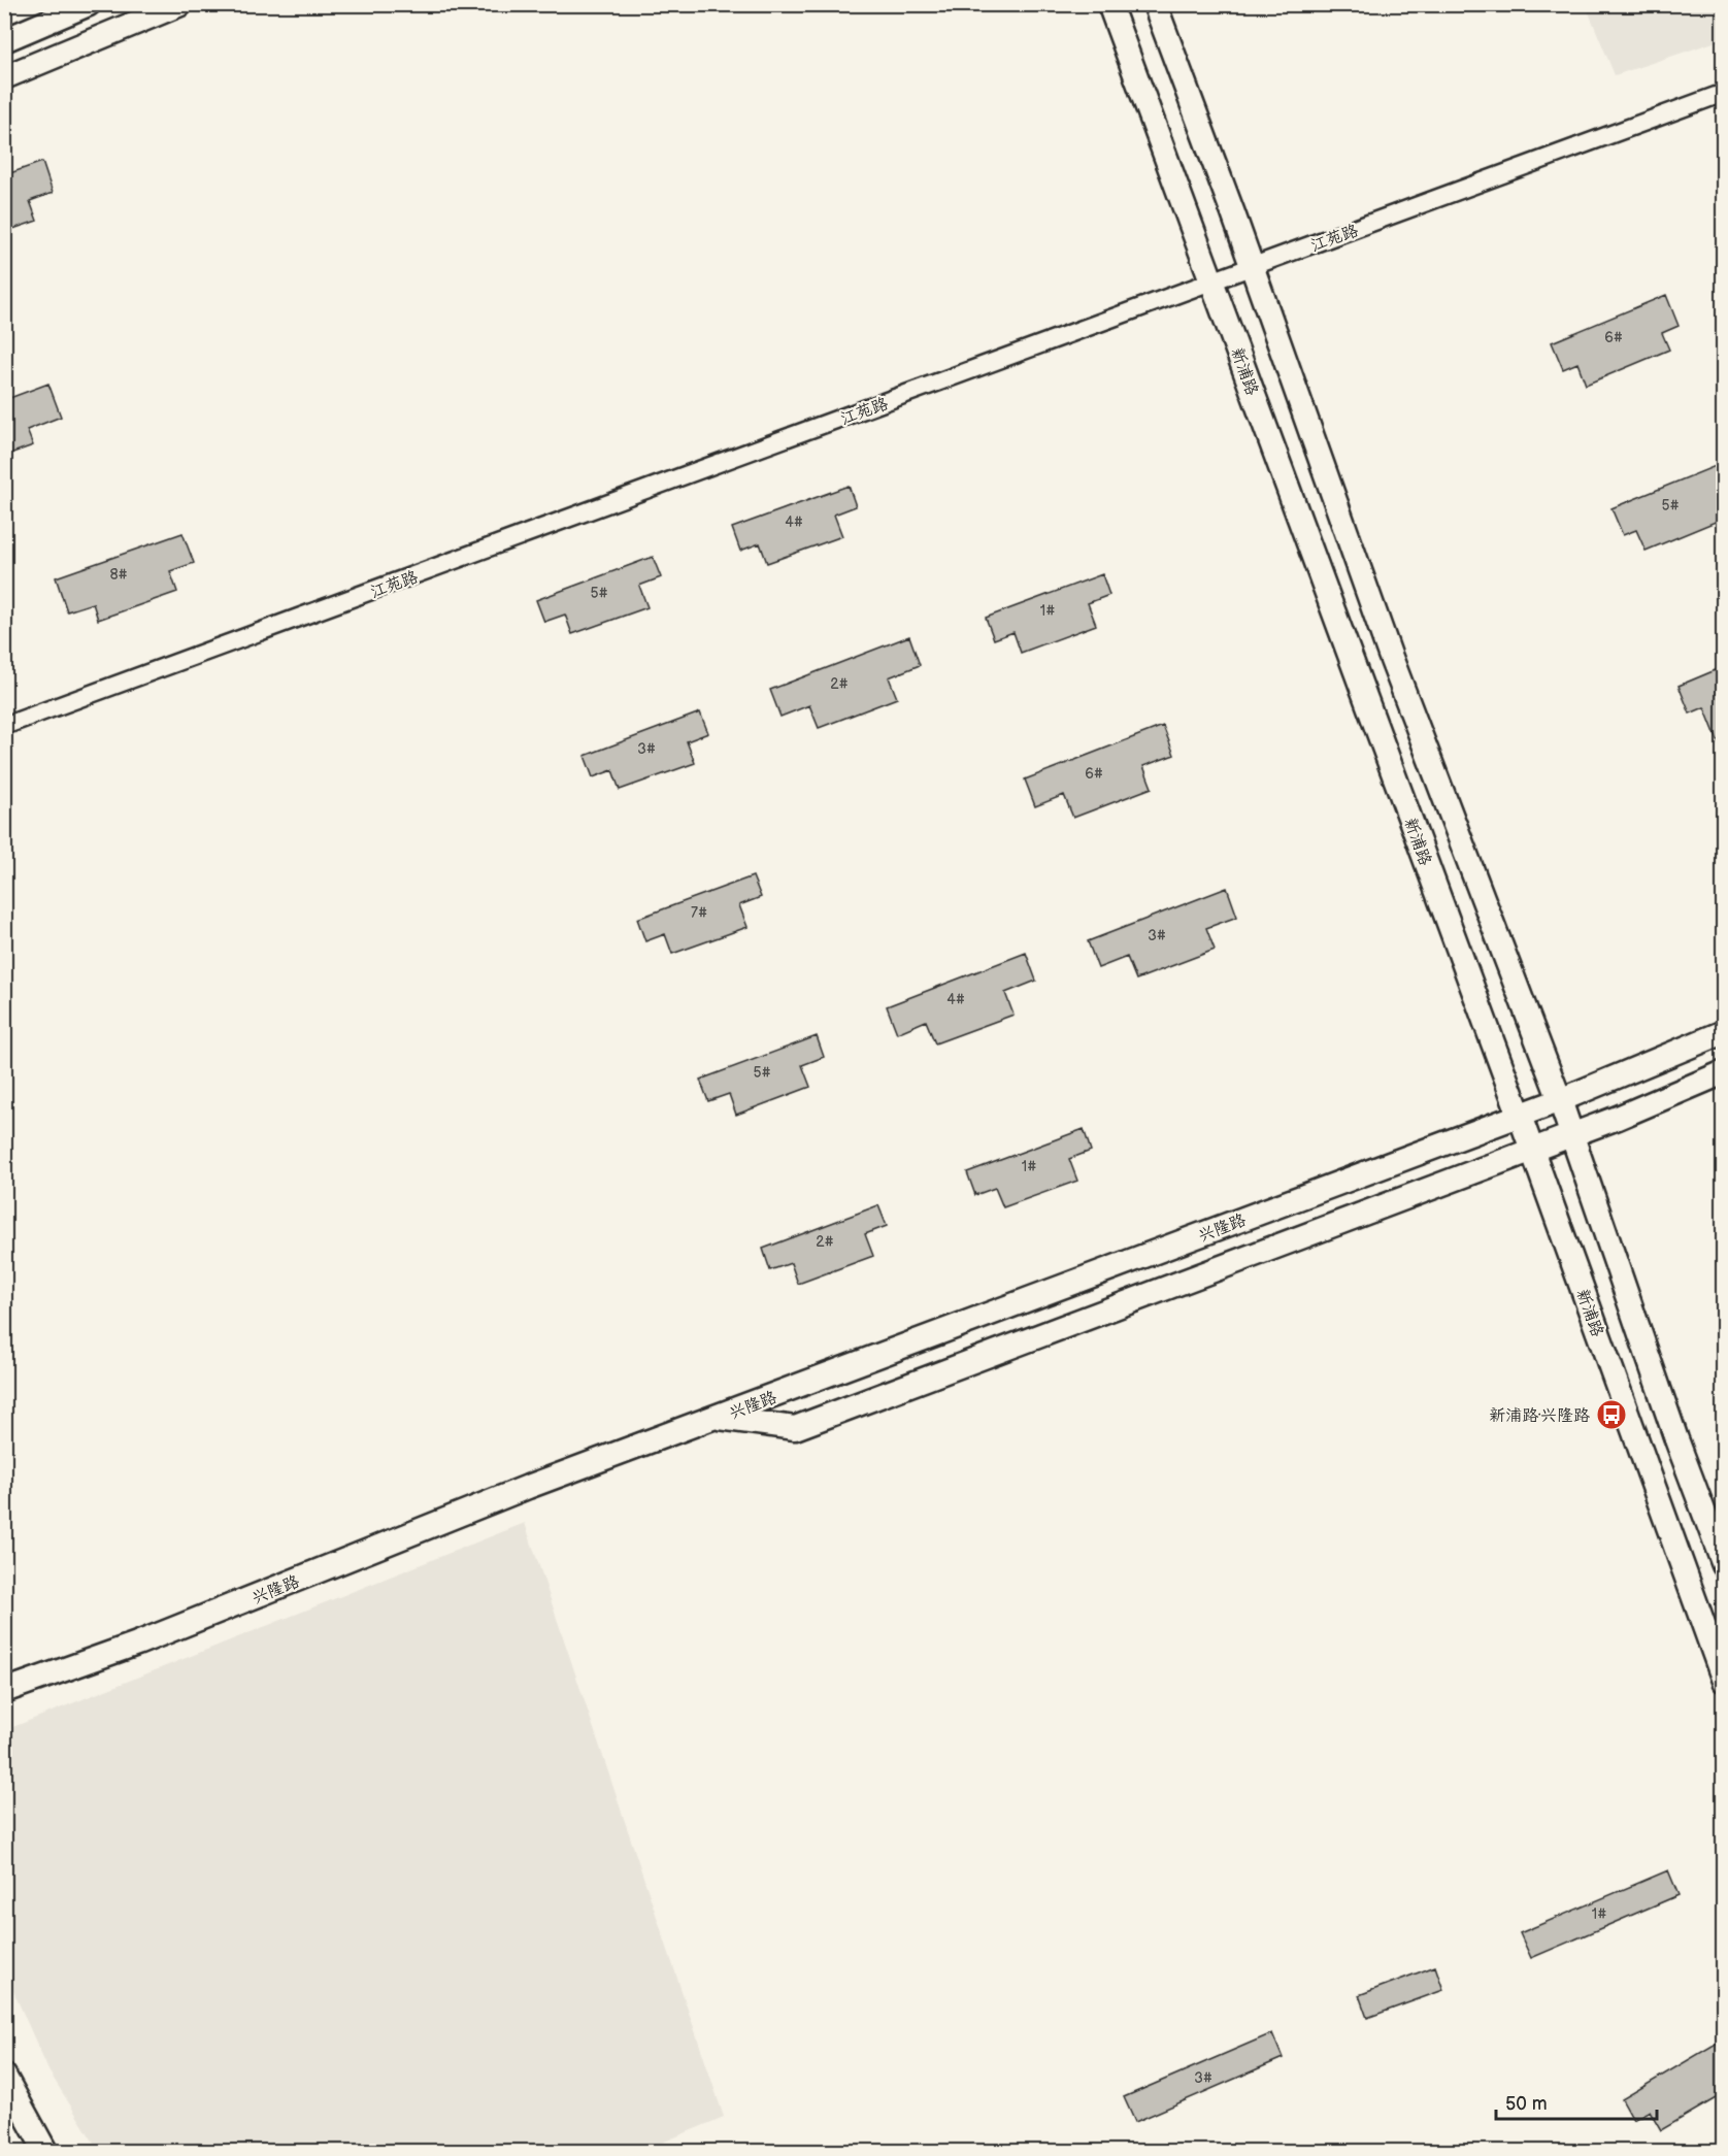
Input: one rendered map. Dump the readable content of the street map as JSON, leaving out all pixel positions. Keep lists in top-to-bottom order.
{
  "streets": {
    "main road": ["新浦路", "兴隆路"],
    "street": ["江苑路"]
  },
  "crossings": [
    ["江苑路", "新浦路"],
    ["新浦路", "兴隆路"]
  ],
  "places": {
    "bus stop": ["新浦路·兴隆路"]
  },
  "house_numbers": [
    "6#",
    "5#",
    "4#",
    "8#",
    "5#",
    "1#",
    "2#",
    "3#",
    "6#",
    "7#",
    "3#",
    "4#",
    "5#",
    "1#",
    "2#",
    "1#",
    "3#"
  ],
  "scale_bar": "50 m"
}
